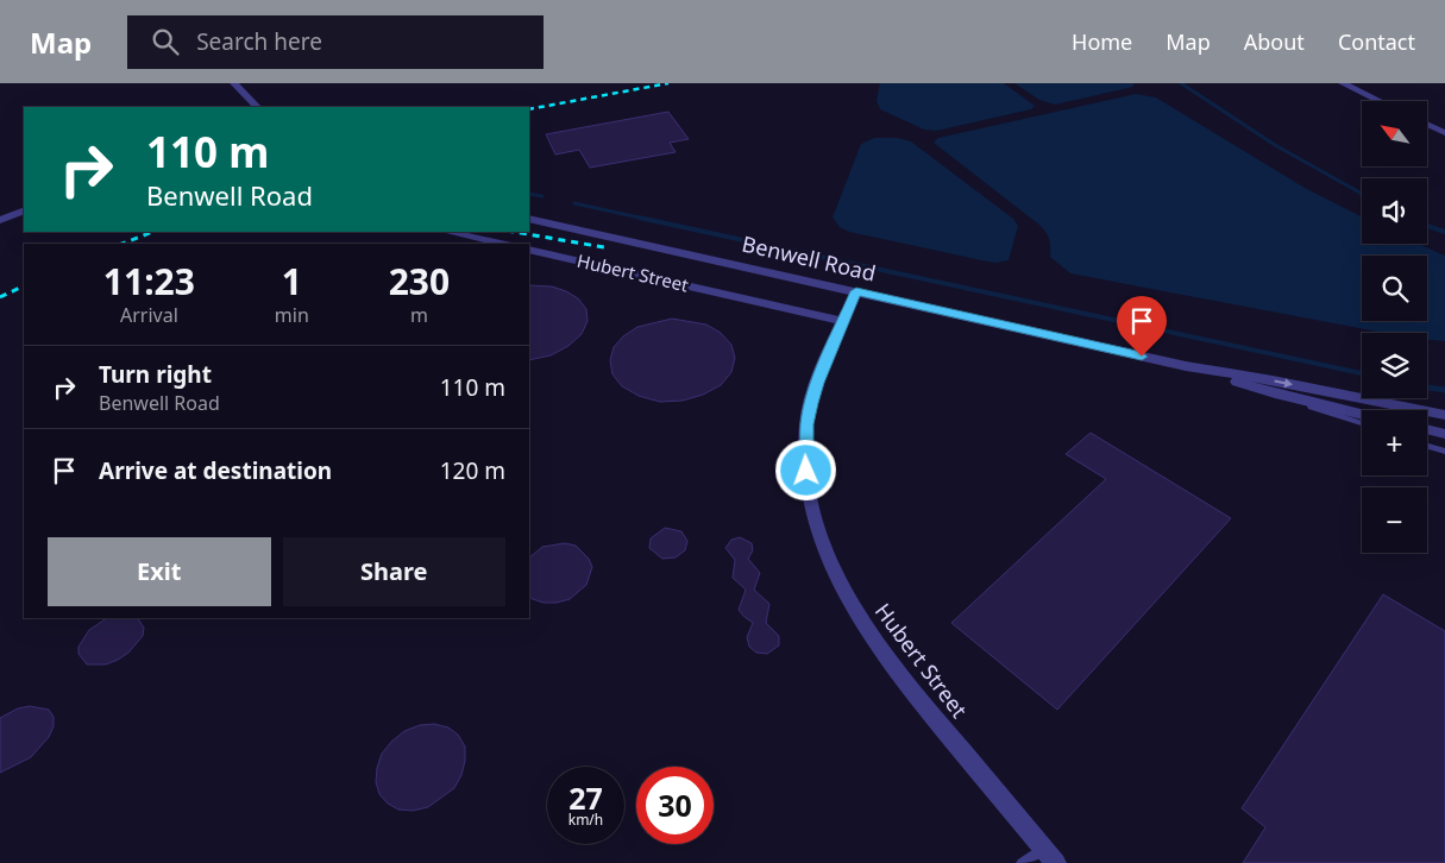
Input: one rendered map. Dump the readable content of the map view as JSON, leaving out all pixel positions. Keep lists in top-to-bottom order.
{
  "streets": {
    "street": ["Benwell Road", "Hubert Street"]
  },
  "crossings": [
    ["Benwell Road", "Hubert Street"]
  ],
  "north": "top left",
  "page": {
    "header": "Map",
    "search": "Search here",
    "nav": [
      "Home",
      "Map",
      "About",
      "Contact"
    ],
    "map_buttons": ["+", "−"],
    "turn": ["110 m", "Benwell Road"],
    "eta": [
      "11:23",
      "Arrival",
      "1",
      "min",
      "230",
      "m"
    ],
    "list": [
      {
        "name": "Turn right",
        "note": "Benwell Road",
        "value": "110 m"
      },
      {
        "name": "Arrive at destination",
        "value": "120 m"
      }
    ],
    "buttons": ["Exit", "Share"],
    "speed": "27 km/h",
    "limit": "30"
  }
}
